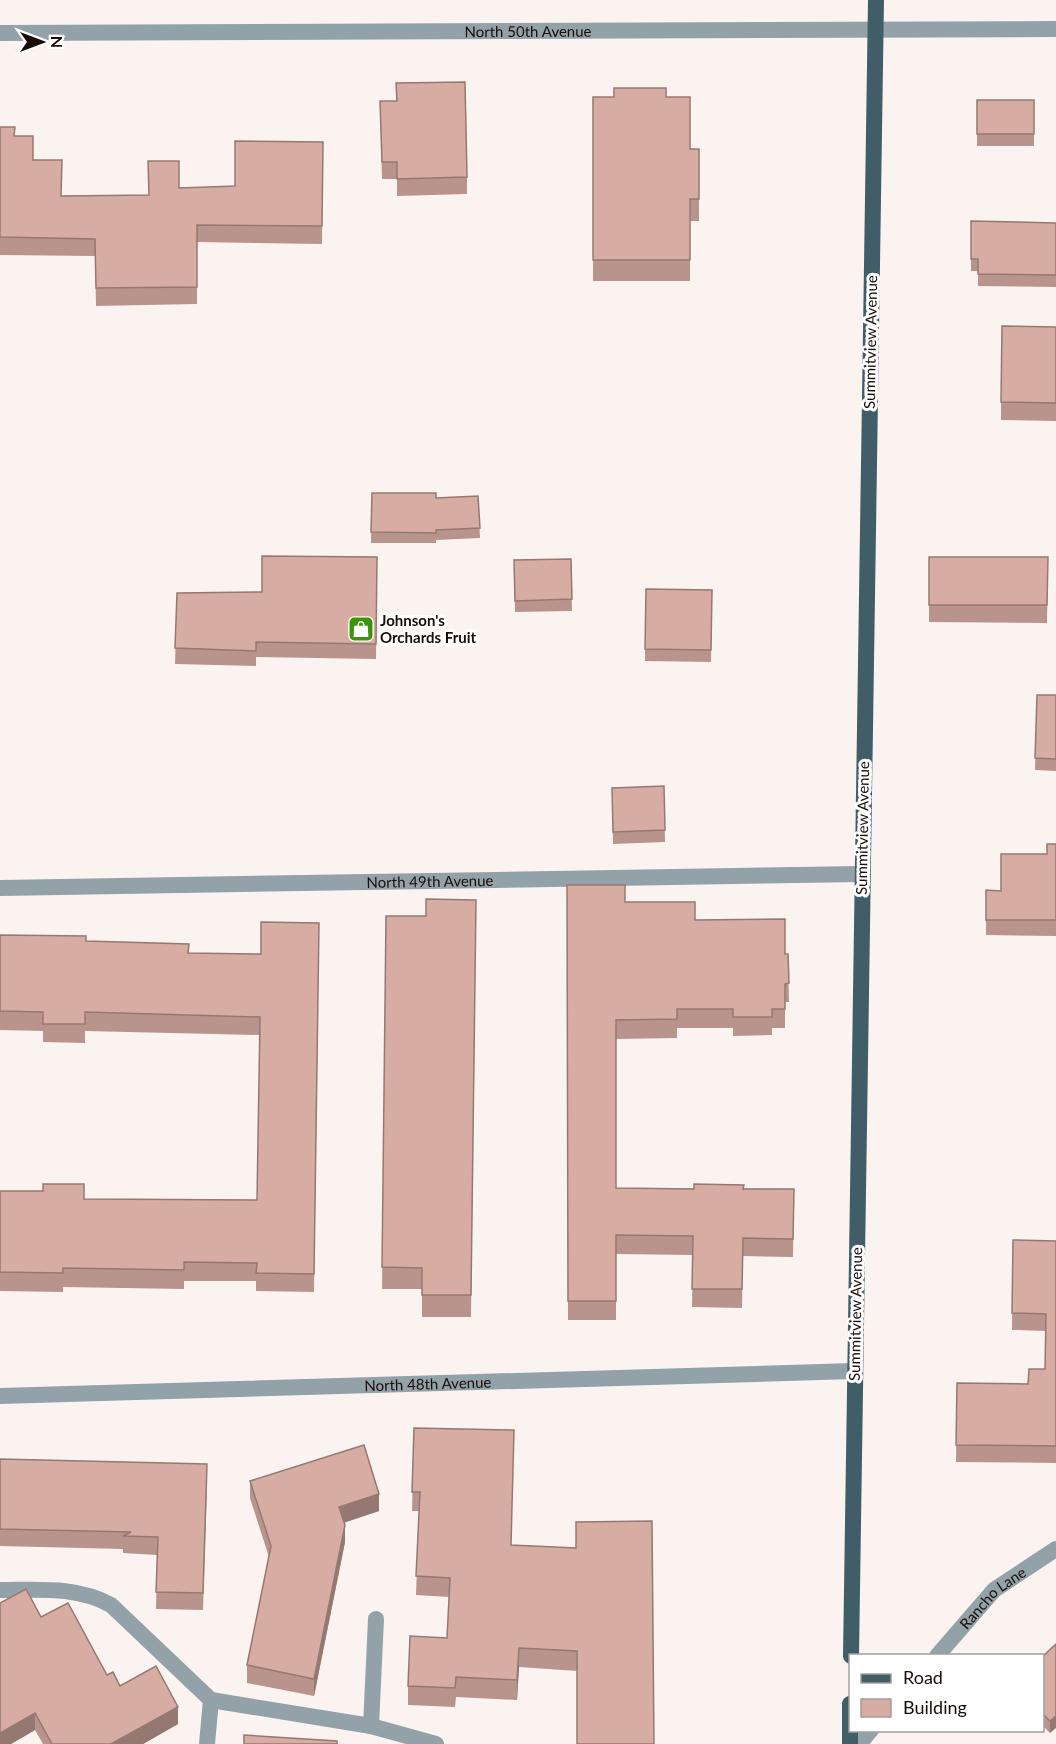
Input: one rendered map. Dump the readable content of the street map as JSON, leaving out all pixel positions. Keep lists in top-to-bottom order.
{
  "streets": {
    "main road": ["Summitview Avenue"],
    "street": [
      "North 50th Avenue",
      "North 49th Avenue",
      "North 48th Avenue",
      "Rancho Lane"
    ]
  },
  "crossings": [
    ["North 50th Avenue", "Summitview Avenue"],
    ["Summitview Avenue", "North 49th Avenue"],
    ["Summitview Avenue", "North 48th Avenue"]
  ],
  "places": {
    "shop": ["Johnson's Orchards Fruit"]
  },
  "legend": ["Road", "Building"],
  "north": "right"
}
